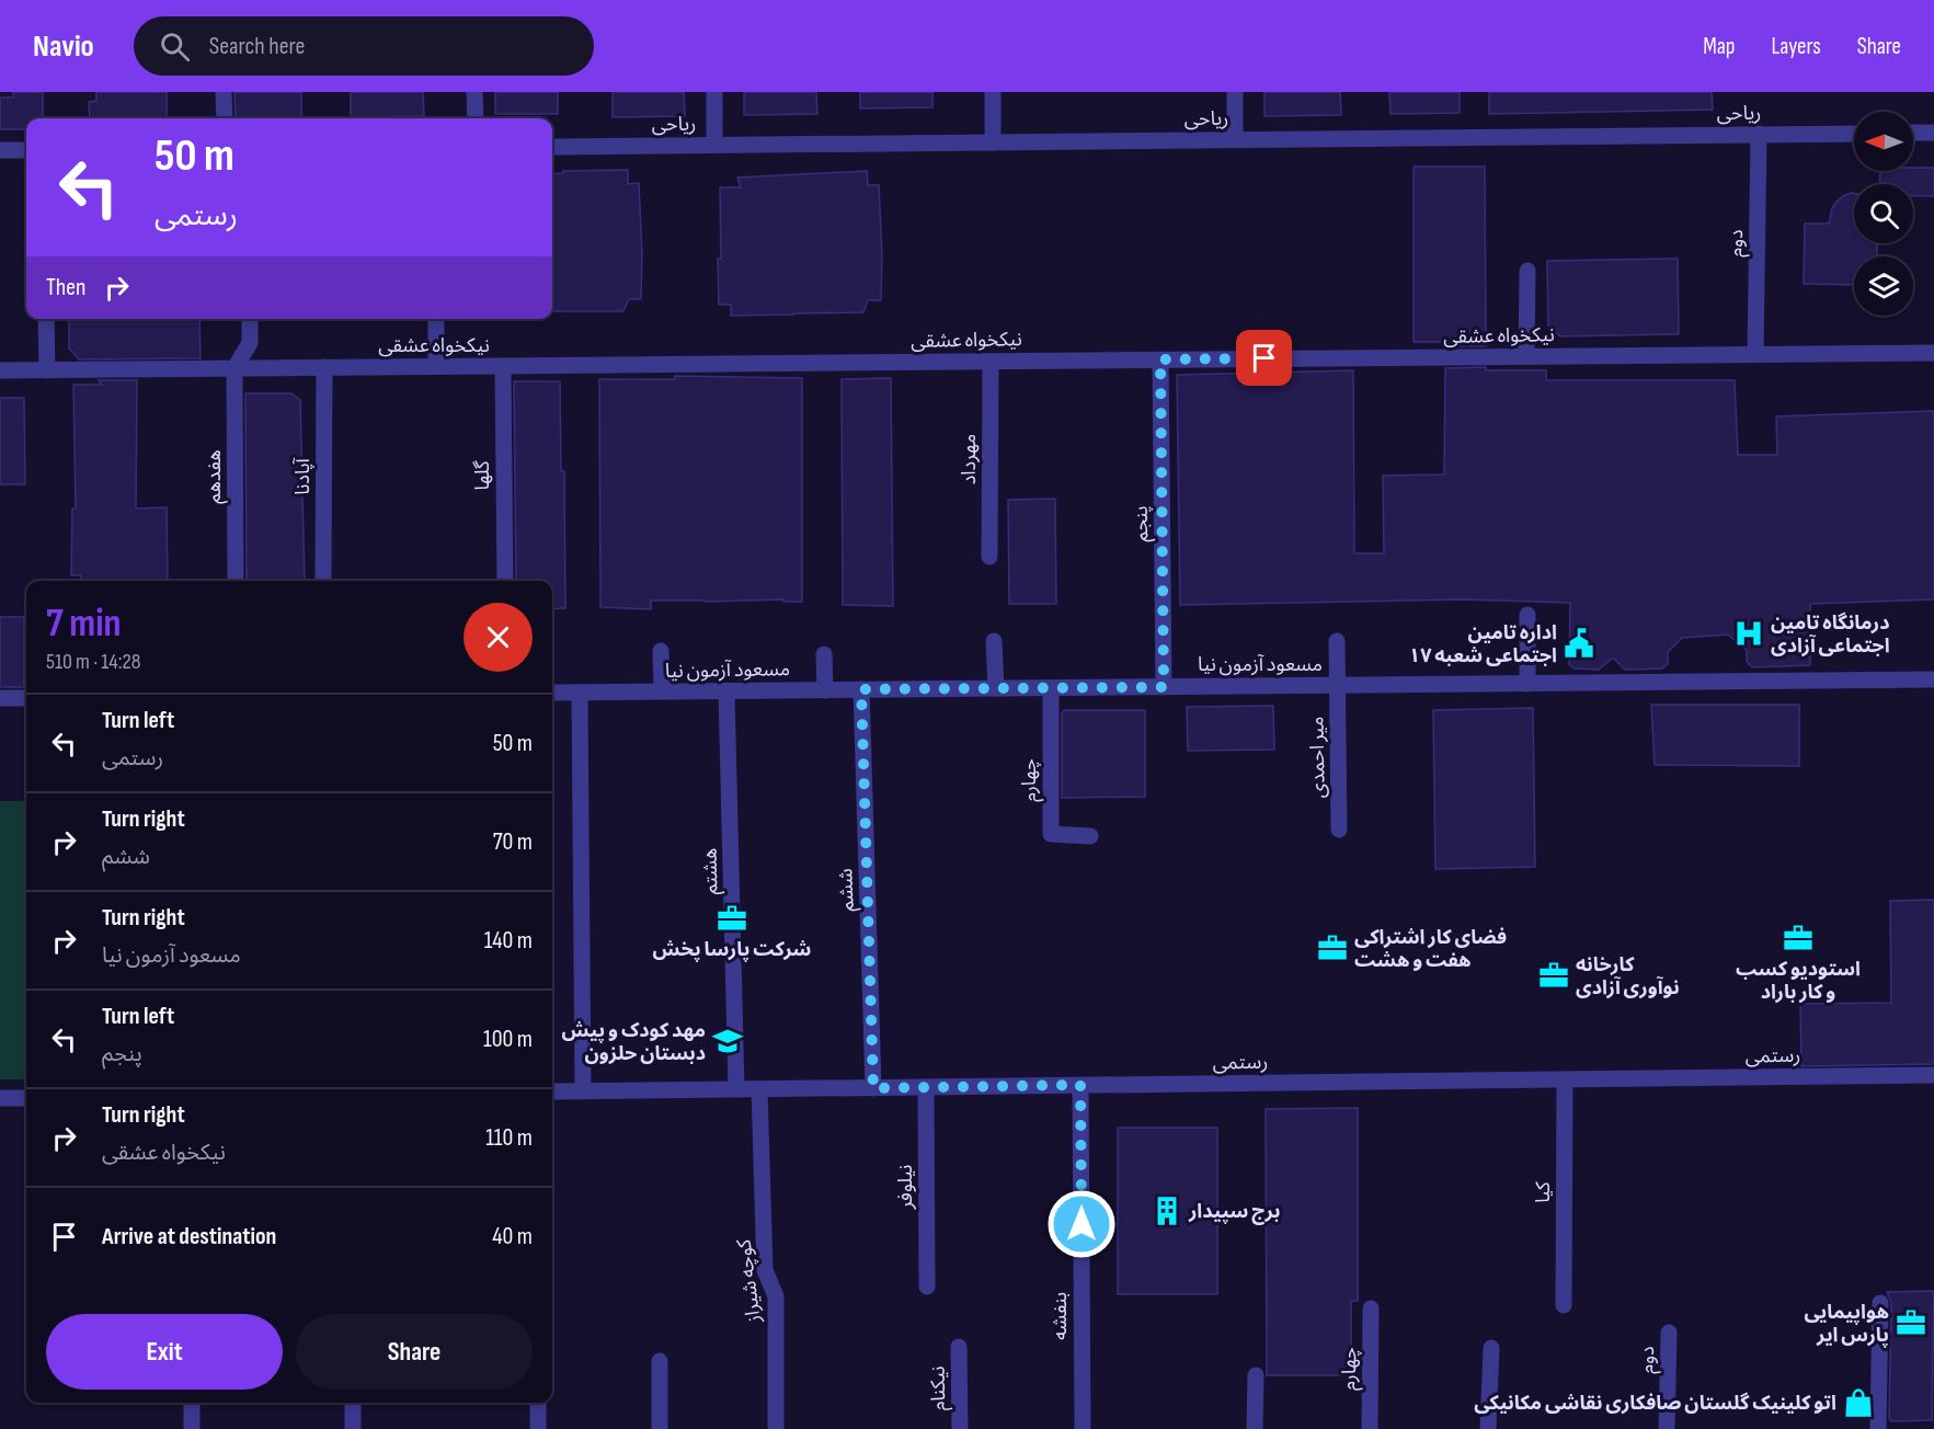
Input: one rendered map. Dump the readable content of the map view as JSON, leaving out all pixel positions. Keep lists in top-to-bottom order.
{
  "streets": {
    "street": [
      "ریاحی",
      "دوم",
      "نیکخواه عشقی",
      "مهرداد",
      "گلها",
      "هفدهم",
      "آپادنا",
      "پنجم",
      "مسعود آزمون نیا",
      "میر احمدی",
      "چهارم",
      "هشتم",
      "ششم",
      "رستمی",
      "نیلوفر",
      "کیا",
      "کوچه شیراز",
      "بنفشه",
      "نیکنام"
    ]
  },
  "crossings": [
    ["ریاحی", "دوم"],
    ["دوم", "نیکخواه عشقی"],
    ["نیکخواه عشقی", "مهرداد"],
    ["نیکخواه عشقی", "گلها"],
    ["نیکخواه عشقی", "هفدهم"],
    ["نیکخواه عشقی", "آپادنا"],
    ["نیکخواه عشقی", "پنجم"],
    ["پنجم", "مسعود آزمون نیا"],
    ["مسعود آزمون نیا", "میر احمدی"],
    ["مسعود آزمون نیا", "چهارم"],
    ["مسعود آزمون نیا", "هشتم"],
    ["مسعود آزمون نیا", "ششم"],
    ["هشتم", "رستمی"],
    ["ششم", "رستمی"],
    ["رستمی", "نیلوفر"],
    ["رستمی", "کیا"],
    ["رستمی", "کوچه شیراز"],
    ["رستمی", "بنفشه"]
  ],
  "places": {
    "hospital": ["درمانگاه تامین اجتماعی آزادی"],
    "public building": ["اداره تامین اجتماعی شعبه ۱۷"],
    "office": [
      "شرکت پارسا پخش",
      "استودیو کسب و کار باراد",
      "فضای کار اشتراکی هفت و هشت",
      "کارخانه نوآوری آزادی",
      "هواپیمایی پارس ایر"
    ],
    "school or university": ["مهد کودک و پیش دبستان حلزون"],
    "building": ["برج سپیدار"],
    "shop": ["اتو کلینیک گلستان صافکاری نقاشی مکانیکی"]
  },
  "north": "left",
  "page": {
    "header": "Navio",
    "search": "Search here",
    "nav": ["Map", "Layers", "Share"],
    "turn": ["50 m", "رستمی"],
    "then": "Then",
    "heading": ["7 min", "510 m · 14:28"],
    "list": [
      {
        "name": "Turn left",
        "note": "رستمی",
        "value": "50 m"
      },
      {
        "name": "Turn right",
        "note": "ششم",
        "value": "70 m"
      },
      {
        "name": "Turn right",
        "note": "مسعود آزمون نیا",
        "value": "140 m"
      },
      {
        "name": "Turn left",
        "note": "پنجم",
        "value": "100 m"
      },
      {
        "name": "Turn right",
        "note": "نیکخواه عشقی",
        "value": "110 m"
      },
      {
        "name": "Arrive at destination",
        "value": "40 m"
      }
    ],
    "buttons": ["Exit", "Share"]
  }
}
